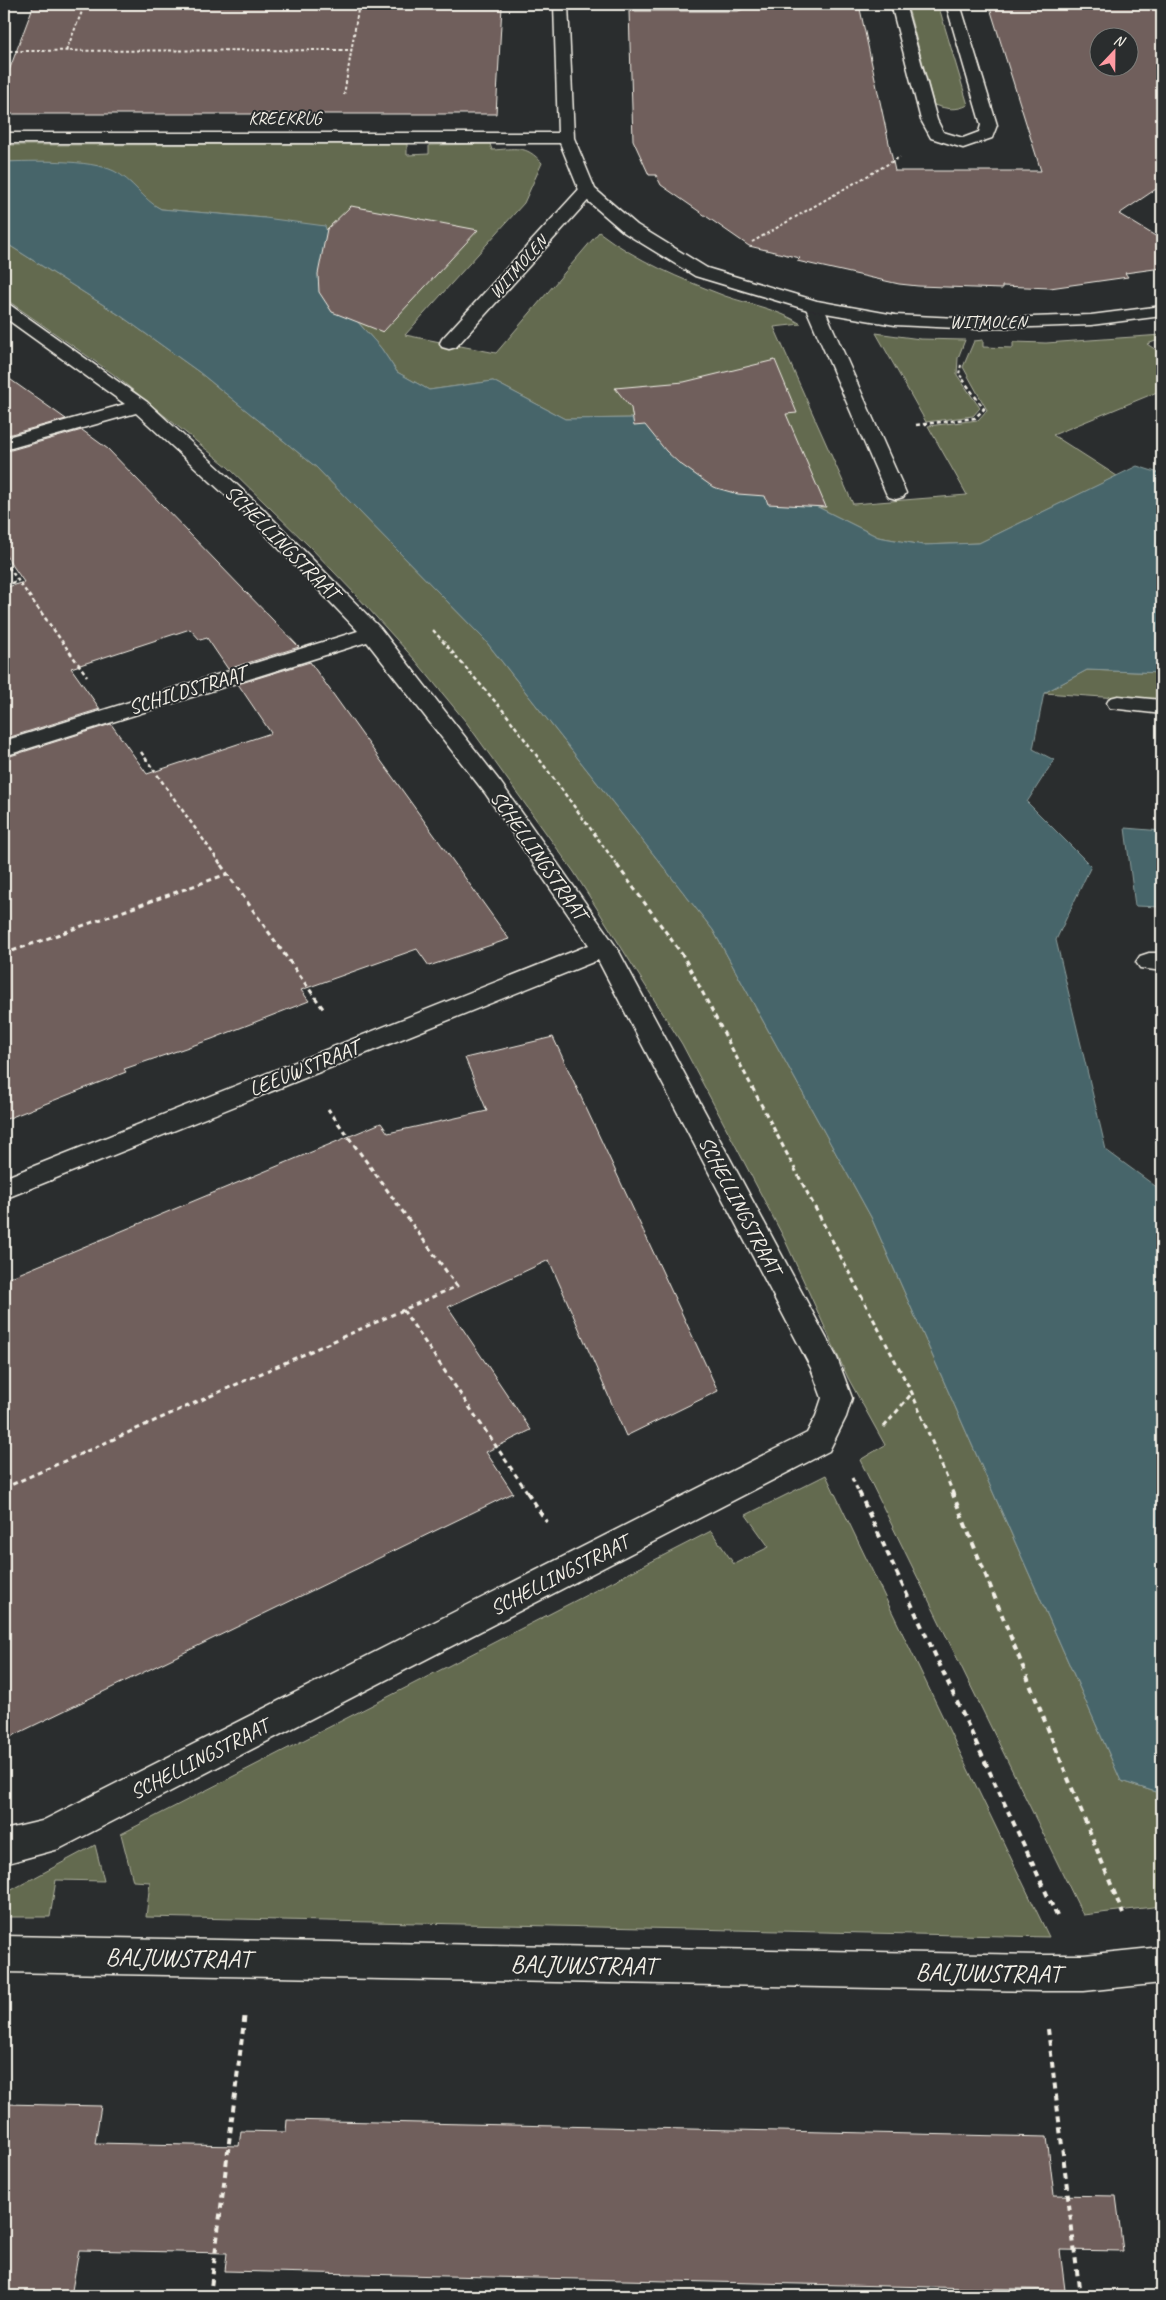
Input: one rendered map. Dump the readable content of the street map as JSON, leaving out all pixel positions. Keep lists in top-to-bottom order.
{
  "streets": {
    "street": [
      "KREEKRUG",
      "WITMOLEN",
      "SCHELLINGSTRAAT",
      "SCHILDSTRAAT",
      "LEEUWSTRAAT",
      "BALJUWSTRAAT"
    ]
  },
  "crossings": [
    ["KREEKRUG", "WITMOLEN"],
    ["SCHELLINGSTRAAT", "SCHILDSTRAAT"],
    ["SCHELLINGSTRAAT", "LEEUWSTRAAT"]
  ],
  "north": "top"
}
